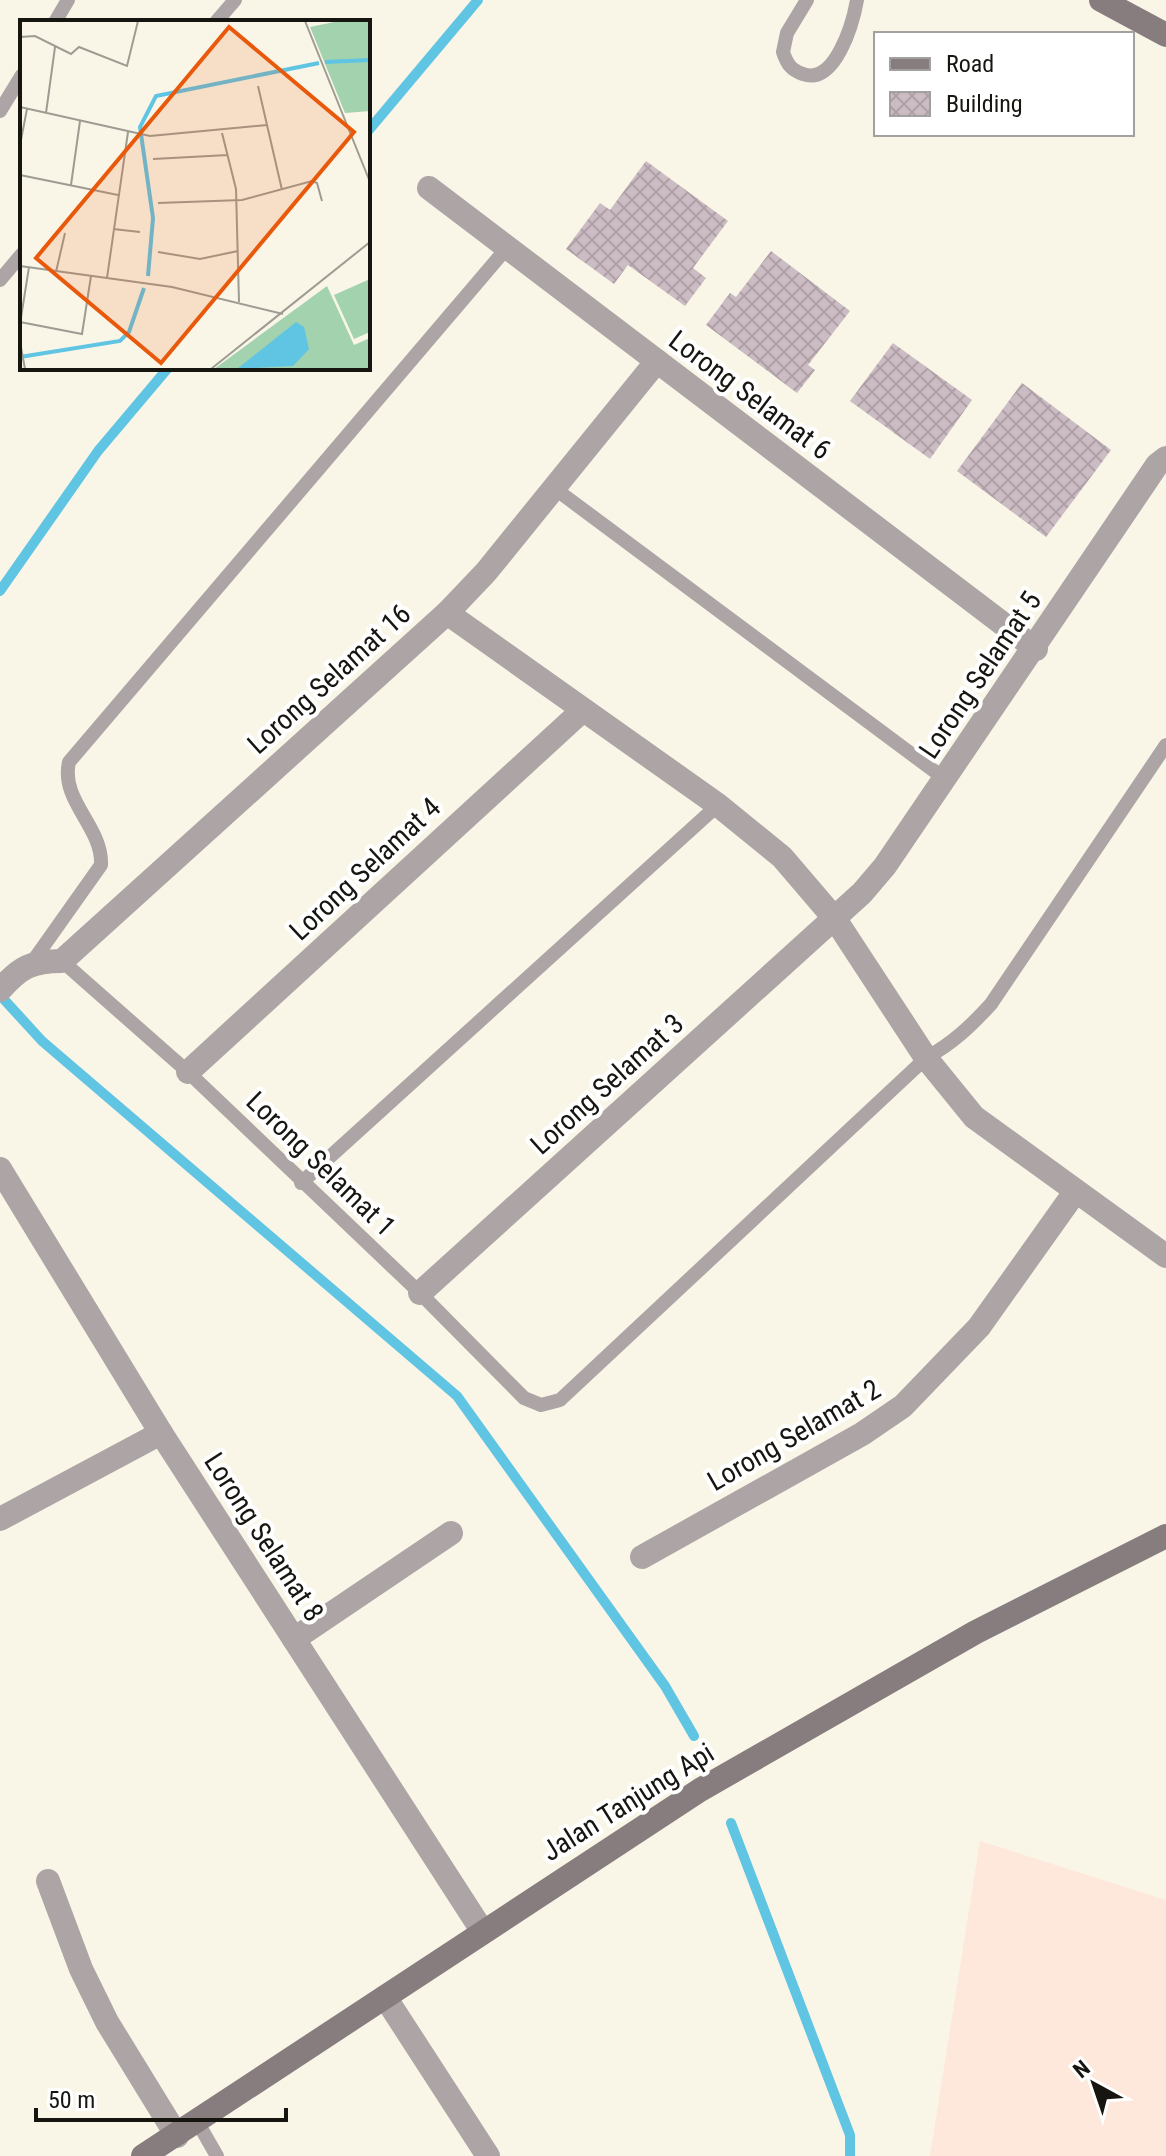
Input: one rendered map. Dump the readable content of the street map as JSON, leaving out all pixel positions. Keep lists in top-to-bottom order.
{
  "streets": {
    "street": [
      "Lorong Selamat 6",
      "Lorong Selamat 5",
      "Lorong Selamat 16",
      "Lorong Selamat 4",
      "Lorong Selamat 3",
      "Lorong Selamat 2",
      "Lorong Selamat 8",
      "Jalan Tanjung Api"
    ],
    "lane": ["Lorong Selamat 1"]
  },
  "crossings": [
    ["Lorong Selamat 6", "Lorong Selamat 5"],
    ["Lorong Selamat 6", "Lorong Selamat 16"],
    ["Lorong Selamat 5", "Lorong Selamat 3"],
    ["Lorong Selamat 16", "Lorong Selamat 1"],
    ["Lorong Selamat 4", "Lorong Selamat 1"],
    ["Lorong Selamat 3", "Lorong Selamat 1"],
    ["Lorong Selamat 8", "Jalan Tanjung Api"]
  ],
  "legend": ["Road", "Building"],
  "scale_bar": "50 m",
  "north": "top left"
}
